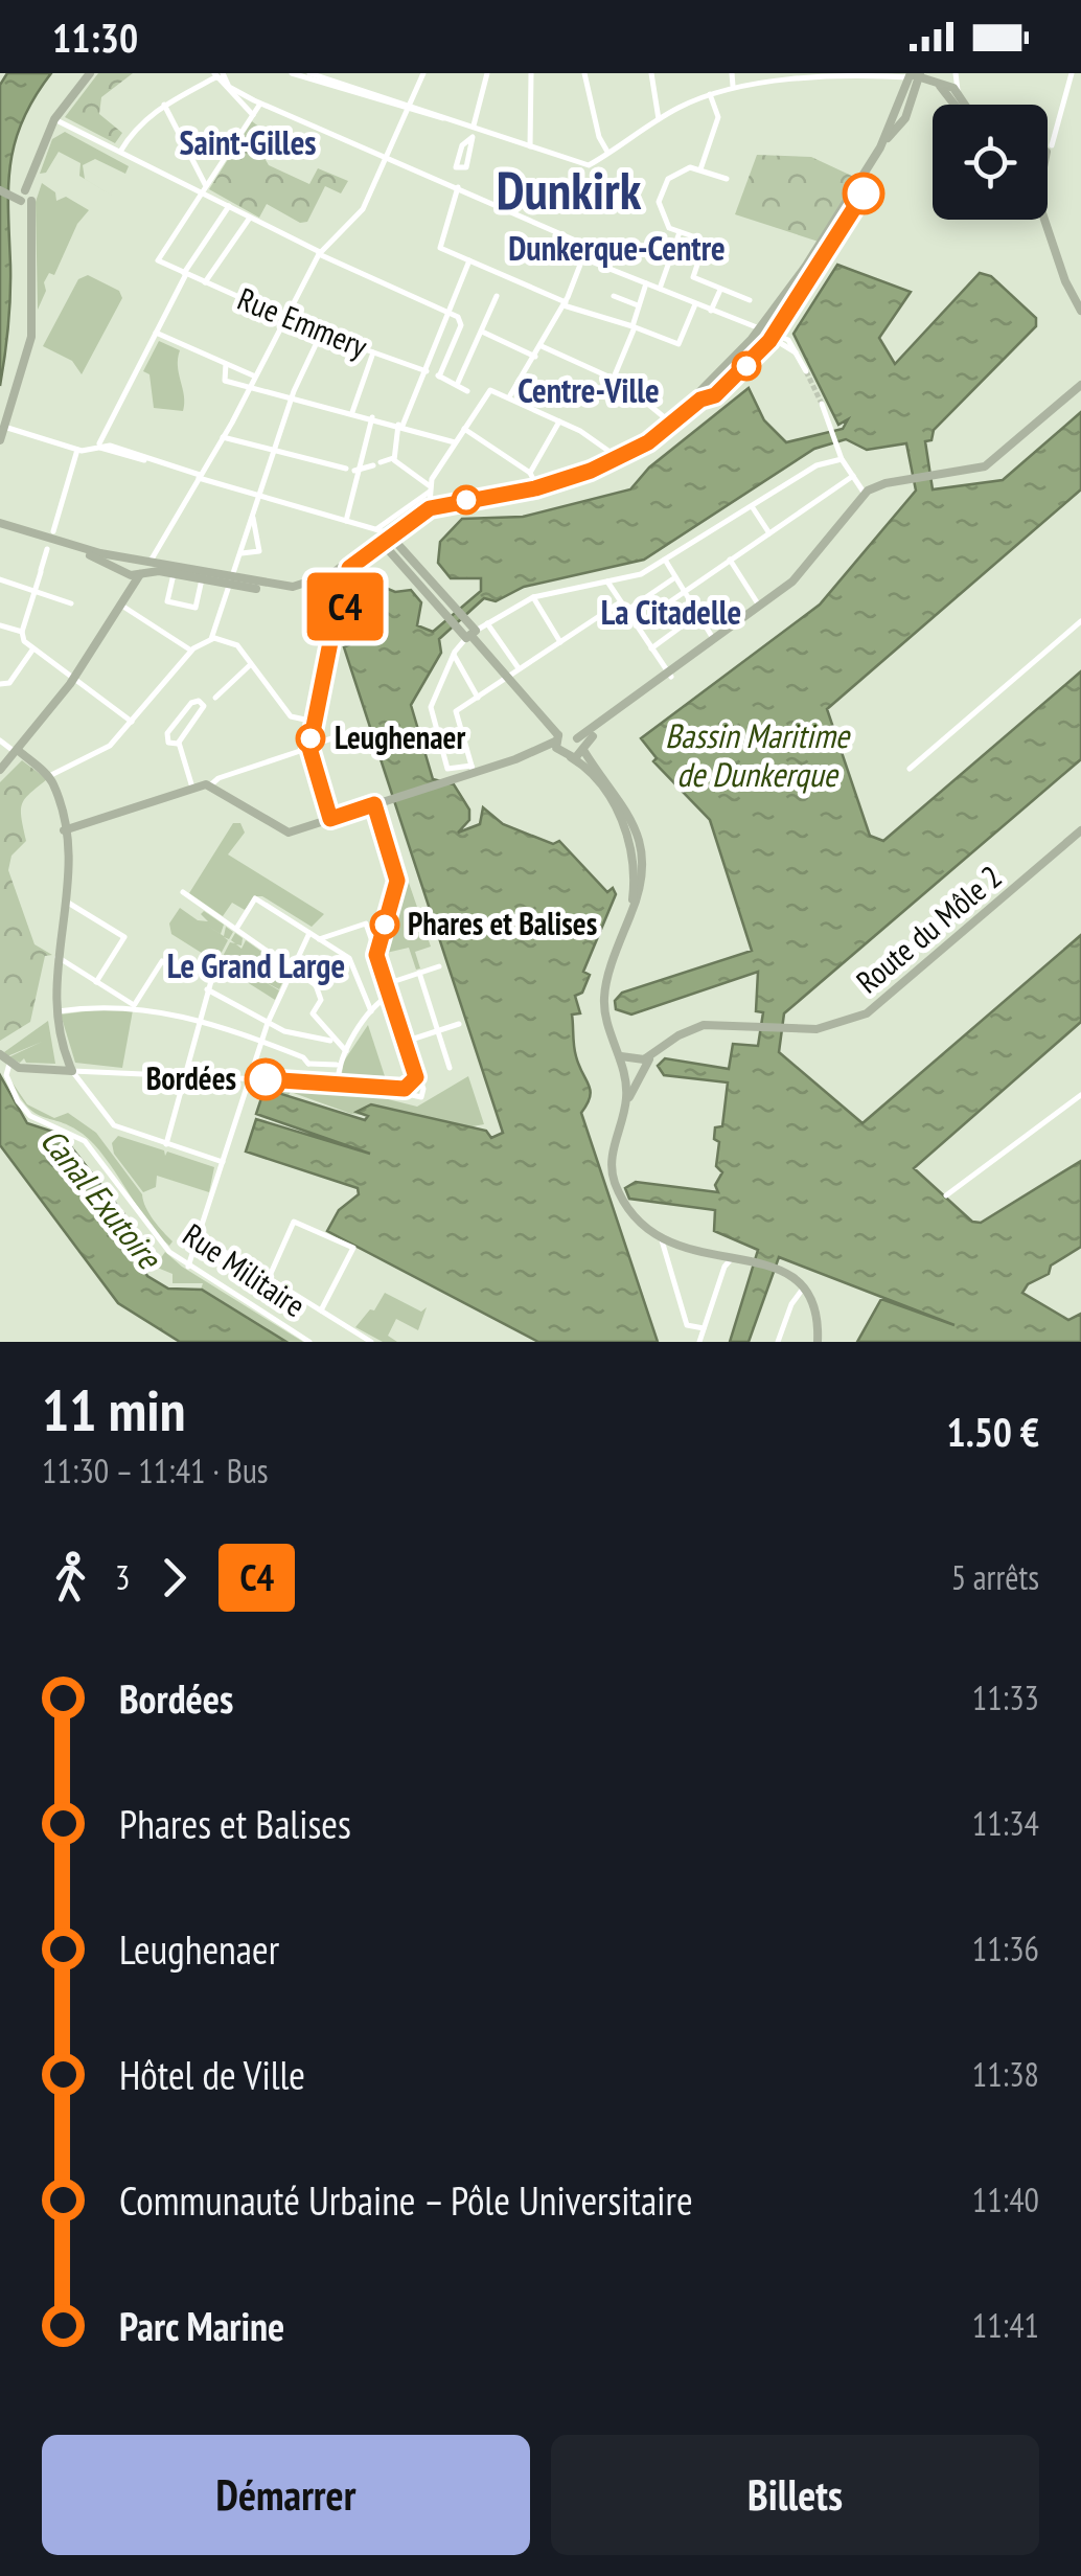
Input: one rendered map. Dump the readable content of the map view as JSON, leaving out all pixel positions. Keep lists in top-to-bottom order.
{
  "streets": {
    "street": ["Rue Emmery", "Route du Môle 2", "Rue Militaire"]
  },
  "districts": [
    "Saint-Gilles",
    "Dunkirk",
    "Dunkerque-Centre",
    "Centre-Ville",
    "La Citadelle",
    "Le Grand Large"
  ],
  "water": ["Bassin Maritime de Dunkerque", "Canal Exutoire"],
  "places": ["Leughenaer", "Phares et Balises", "Bordées"],
  "lines": ["bus line C4"],
  "page": {
    "status": "11:30",
    "on_map": "C4",
    "heading": ["11 min", "11:30 – 11:41 · Bus", "1.50 €"],
    "legs": ["3", "C4", "5 arrêts"],
    "list": [
      {
        "name": "Bordées",
        "value": "11:33"
      },
      {
        "name": "Phares et Balises",
        "value": "11:34"
      },
      {
        "name": "Leughenaer",
        "value": "11:36"
      },
      {
        "name": "Hôtel de Ville",
        "value": "11:38"
      },
      {
        "name": "Communauté Urbaine – Pôle Universitaire",
        "value": "11:40"
      },
      {
        "name": "Parc Marine",
        "value": "11:41"
      }
    ],
    "buttons": ["Démarrer", "Billets"]
  }
}
